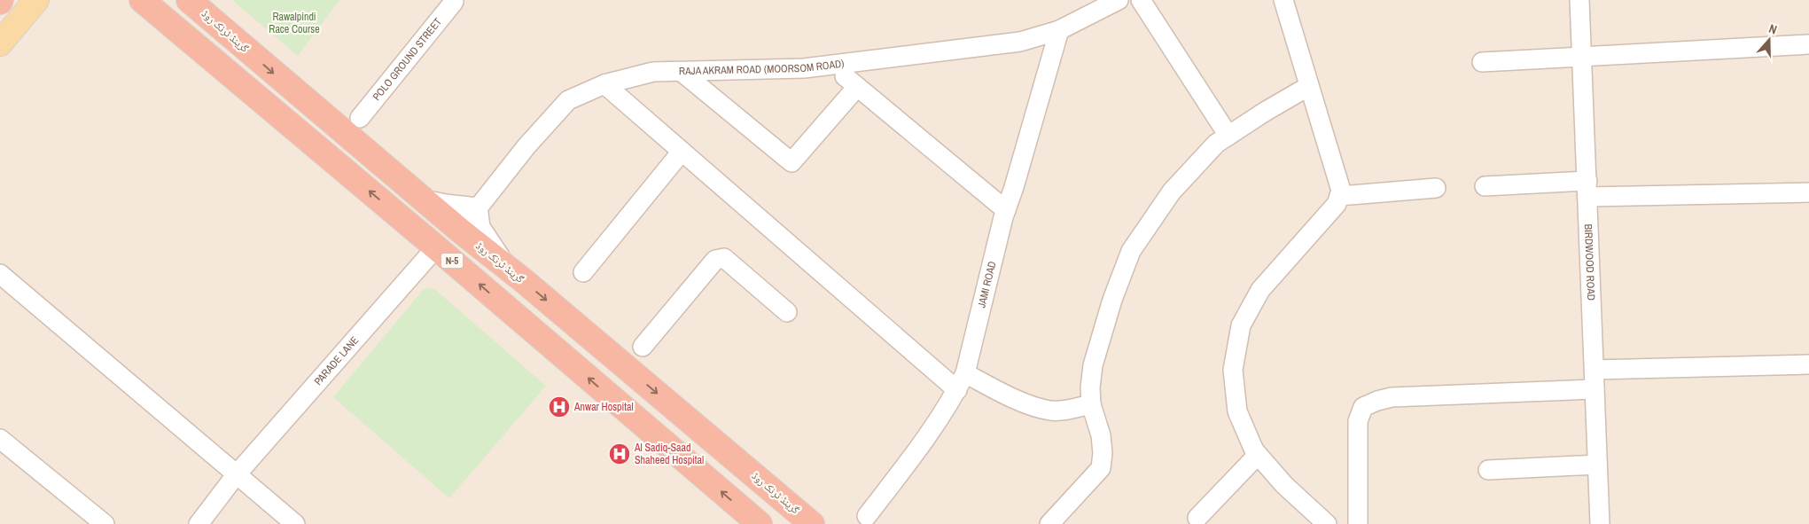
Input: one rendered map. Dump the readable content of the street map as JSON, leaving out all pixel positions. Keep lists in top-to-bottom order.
{
  "streets": {
    "highway": ["گرینڈ ٹرنک روڈ", "N-5"],
    "street": [
      "POLO GROUND STREET",
      "RAJA AKRAM ROAD (MOORSOM ROAD)",
      "BIRDWOOD ROAD",
      "JAMI ROAD",
      "PARADE LANE"
    ]
  },
  "crossings": [
    ["گرینڈ ٹرنک روڈ", "RAJA AKRAM ROAD (MOORSOM ROAD)"],
    ["RAJA AKRAM ROAD (MOORSOM ROAD)", "JAMI ROAD"],
    ["N-5", "PARADE LANE"]
  ],
  "parks": ["Rawalpindi Race Course"],
  "places": {
    "hospital": ["Anwar Hospital", "Al Sadiq-Saad Shaheed Hospital"]
  },
  "north": "top"
}
